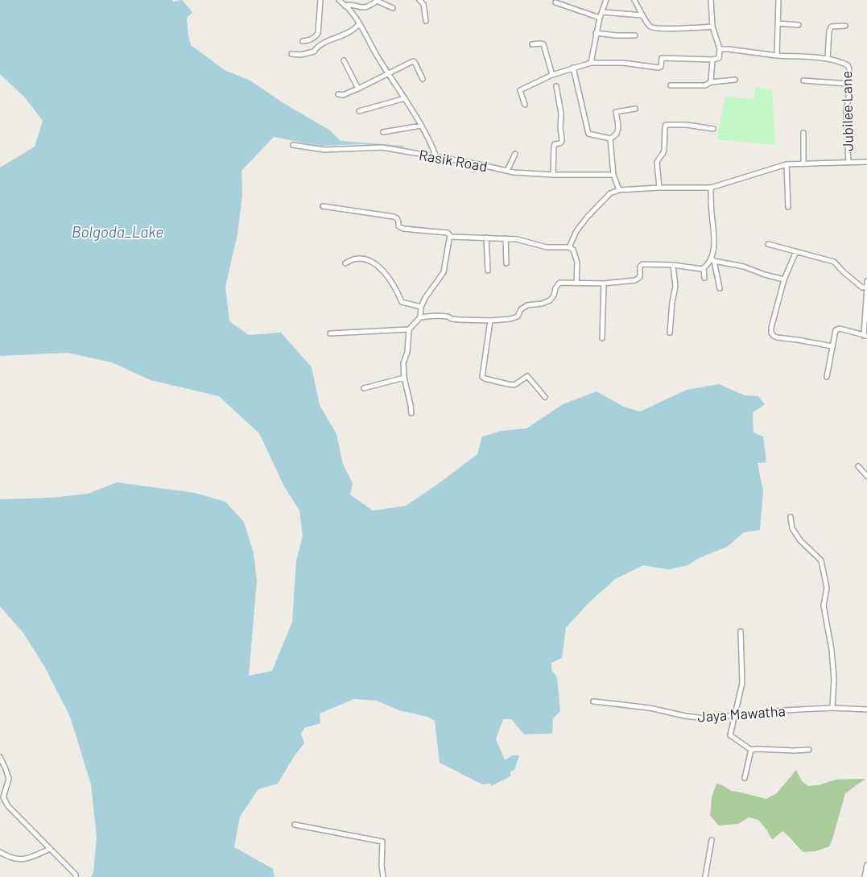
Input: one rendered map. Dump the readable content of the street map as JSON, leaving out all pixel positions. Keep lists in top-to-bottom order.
{
  "streets": {
    "street": ["Jubilee Lane", "Rasik Road", "Jaya Mawatha"]
  },
  "water": ["Bolgoda_Lake"]
}
